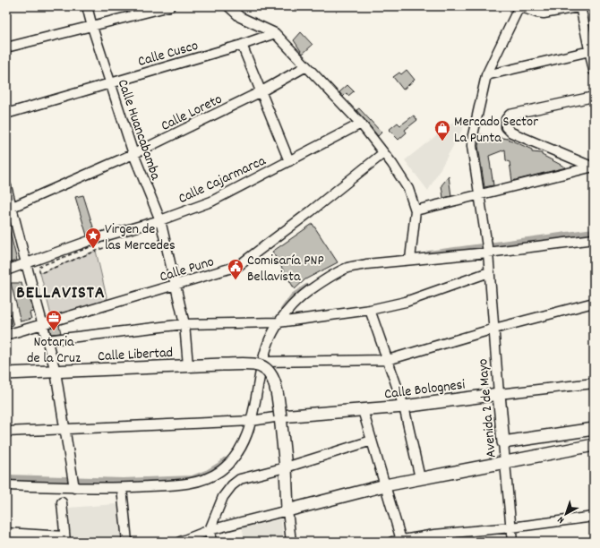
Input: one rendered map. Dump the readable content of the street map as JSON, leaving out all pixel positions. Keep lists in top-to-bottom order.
{
  "streets": {
    "main road": ["Calle Libertad", "Calle Bolognesi", "Avenida 2 de Mayo"],
    "street": [
      "Calle Cusco",
      "Calle Loreto",
      "Calle Huancabamba",
      "Calle Cajarmarca",
      "Calle Puno"
    ]
  },
  "crossings": [
    ["Calle Cusco", "Calle Huancabamba"],
    ["Calle Loreto", "Calle Huancabamba"],
    ["Calle Huancabamba", "Calle Cajarmarca"],
    ["Calle Huancabamba", "Calle Puno"],
    ["Calle Huancabamba", "Calle Libertad"],
    ["Calle Libertad", "Calle Bolognesi"],
    ["Calle Bolognesi", "Avenida 2 de Mayo"]
  ],
  "districts": ["BELLAVISTA"],
  "places": {
    "shop": ["Mercado Sector La Punta"],
    "place": ["Virgen de las Mercedes"],
    "public building": ["Comisaría PNP Bellavista"],
    "office": ["Notaria de la Cruz"]
  },
  "north": "bottom left"
}
